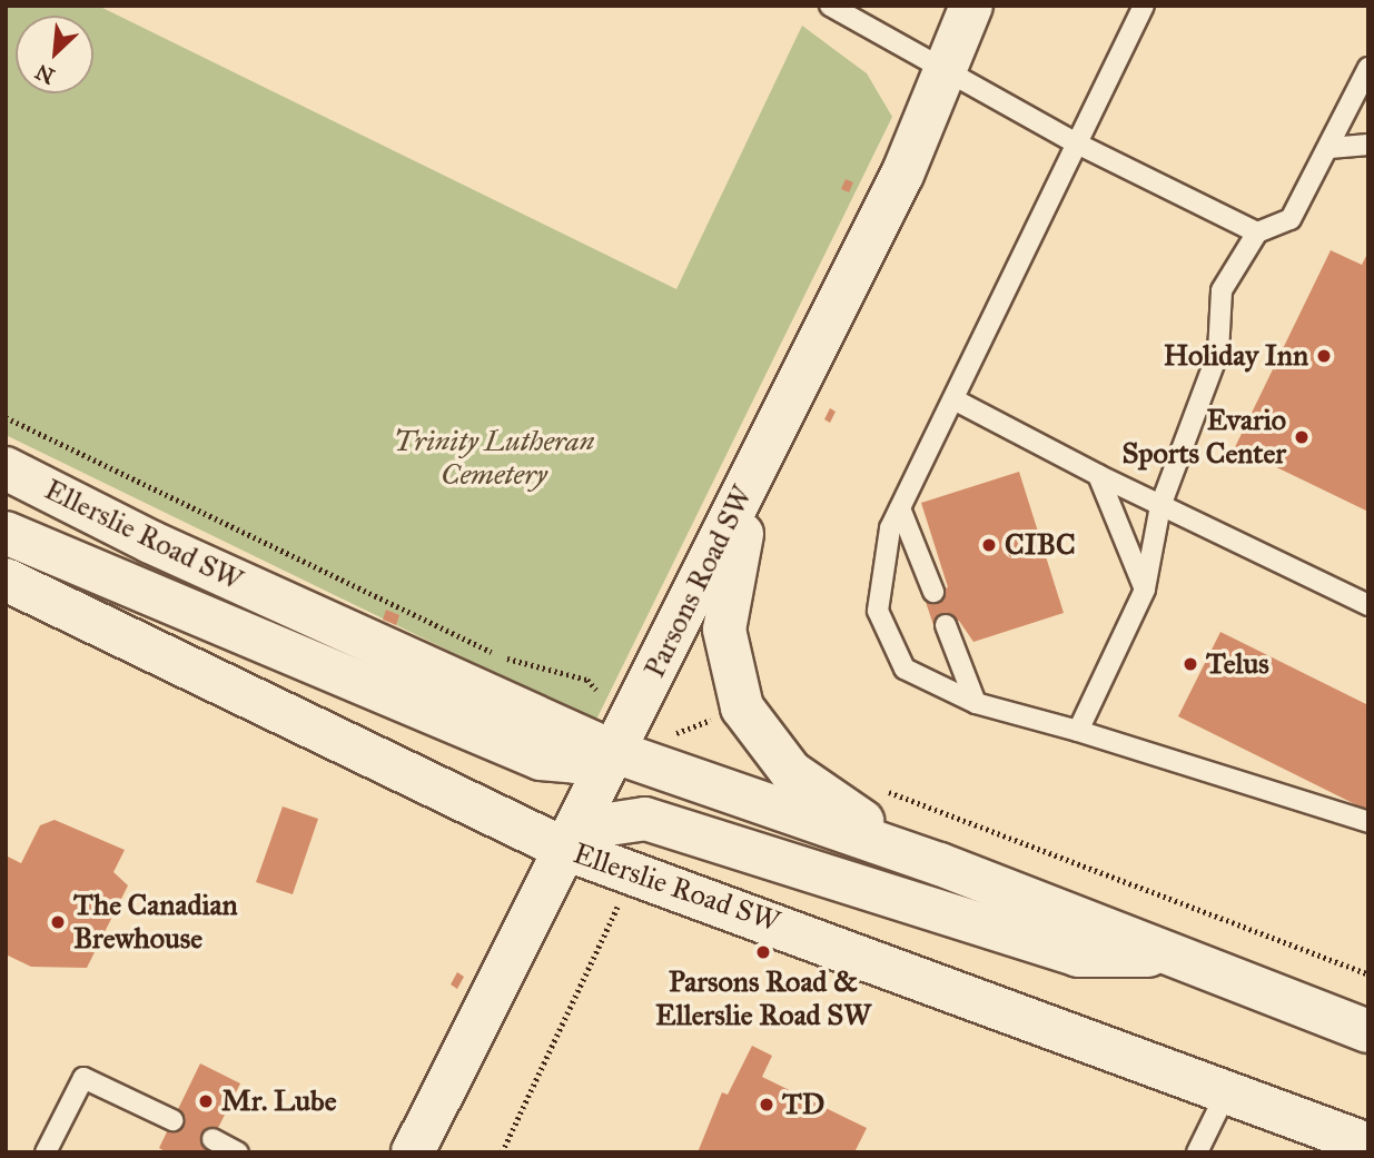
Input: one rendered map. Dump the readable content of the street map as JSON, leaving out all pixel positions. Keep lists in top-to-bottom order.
{
  "streets": {
    "main road": ["Ellerslie Road SW", "Parsons Road SW"]
  },
  "crossings": [
    ["Ellerslie Road SW", "Parsons Road SW"]
  ],
  "parks": ["Trinity Lutheran Cemetery"],
  "places": [
    "Holiday Inn",
    "Evario Sports Center",
    "CIBC",
    "Telus",
    "The Canadian Brewhouse",
    "Parsons Road & Ellerslie Road SW",
    "Mr. Lube",
    "TD"
  ],
  "north": "bottom left"
}
